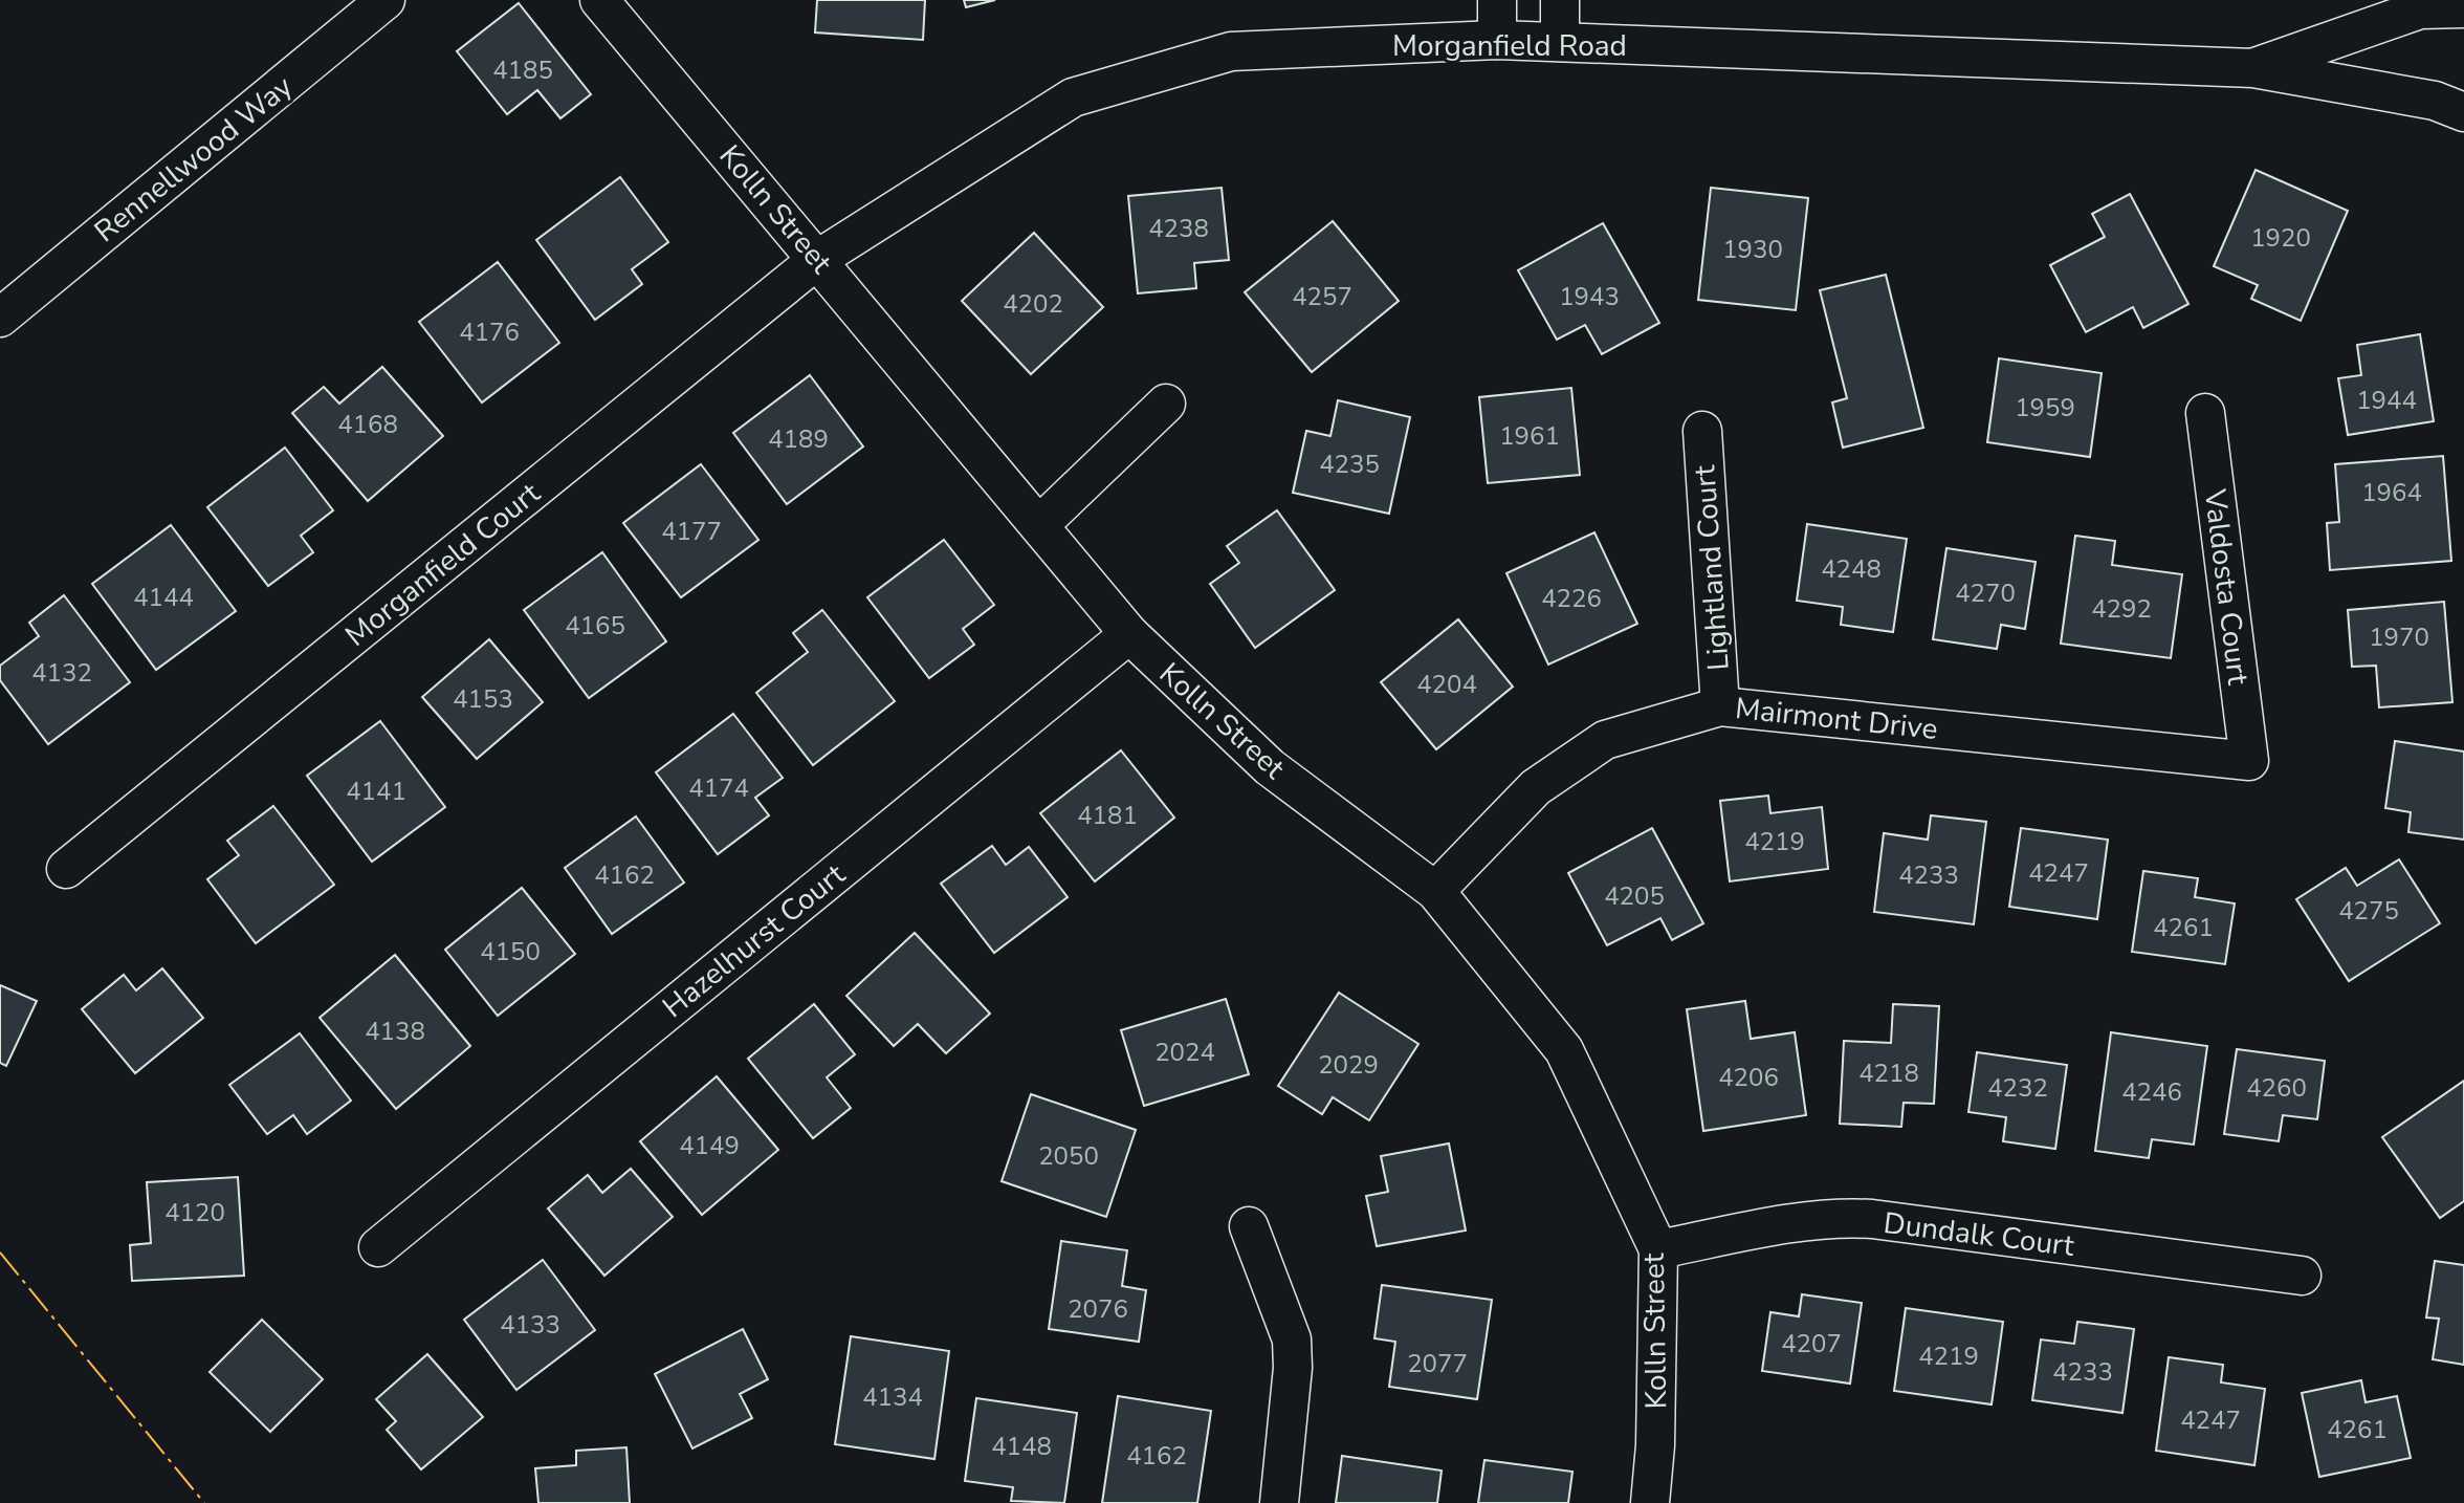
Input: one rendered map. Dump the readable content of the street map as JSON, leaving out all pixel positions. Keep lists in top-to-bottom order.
{
  "streets": {
    "street": [
      "Morganfield Road",
      "Rennellwood Way",
      "Kolln Street",
      "Morganfield Court",
      "Lightland Court",
      "Valdosta Court",
      "Mairmont Drive",
      "Hazelhurst Court",
      "Dundalk Court"
    ]
  },
  "crossings": [
    ["Morganfield Road", "Kolln Street"],
    ["Morganfield Road", "Morganfield Court"],
    ["Kolln Street", "Morganfield Court"],
    ["Kolln Street", "Mairmont Drive"],
    ["Kolln Street", "Hazelhurst Court"],
    ["Kolln Street", "Dundalk Court"],
    ["Lightland Court", "Mairmont Drive"],
    ["Valdosta Court", "Mairmont Drive"]
  ],
  "house_numbers": [
    "4185",
    "4238",
    "1920",
    "1930",
    "4257",
    "1943",
    "4202",
    "4176",
    "1944",
    "1959",
    "4168",
    "1961",
    "4189",
    "4235",
    "1964",
    "4177",
    "4248",
    "4270",
    "4144",
    "4226",
    "4292",
    "4165",
    "1970",
    "4132",
    "4204",
    "4153",
    "4174",
    "4141",
    "4181",
    "4219",
    "4247",
    "4162",
    "4233",
    "4205",
    "4275",
    "4261",
    "4150",
    "4138",
    "2024",
    "2029",
    "4218",
    "4206",
    "4232",
    "4260",
    "4246",
    "4149",
    "2050",
    "4120",
    "2076",
    "4133",
    "4207",
    "4219",
    "2077",
    "4233",
    "4134",
    "4247",
    "4261",
    "4148",
    "4162"
  ]
}
